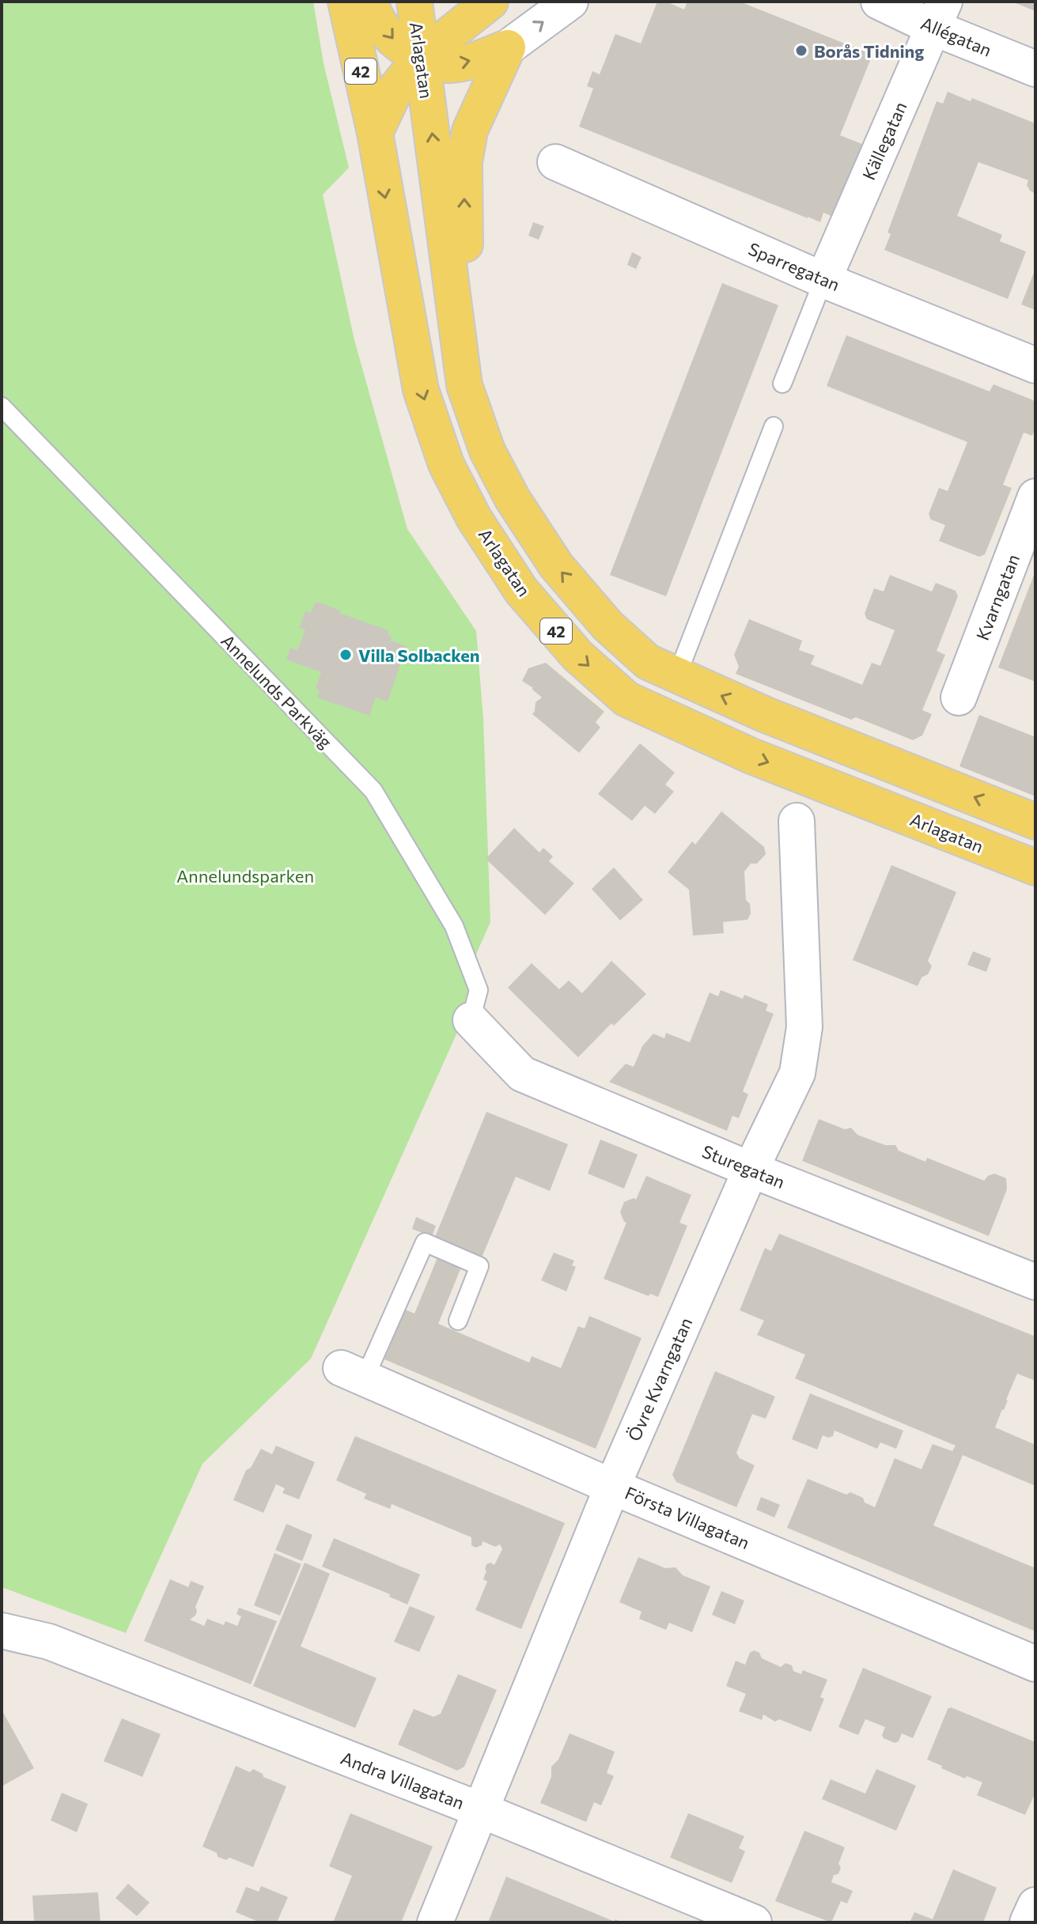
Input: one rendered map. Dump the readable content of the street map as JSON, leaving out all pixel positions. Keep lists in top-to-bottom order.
{
  "streets": {
    "main road": ["Arlagatan", "42"],
    "street": [
      "Allégatan",
      "Källegatan",
      "Sparregatan",
      "Kvarngatan",
      "Sturegatan",
      "Övre Kvarngatan",
      "Första Villagatan",
      "Andra Villagatan"
    ],
    "lane": ["Annelunds Parkväg"]
  },
  "crossings": [
    ["Allégatan", "Källegatan"],
    ["Källegatan", "Sparregatan"],
    ["Annelunds Parkväg", "Sturegatan"],
    ["Sturegatan", "Övre Kvarngatan"],
    ["Övre Kvarngatan", "Första Villagatan"],
    ["Övre Kvarngatan", "Andra Villagatan"]
  ],
  "parks": ["Annelundsparken"],
  "places": ["Borås Tidning", "Villa Solbacken"]
}
